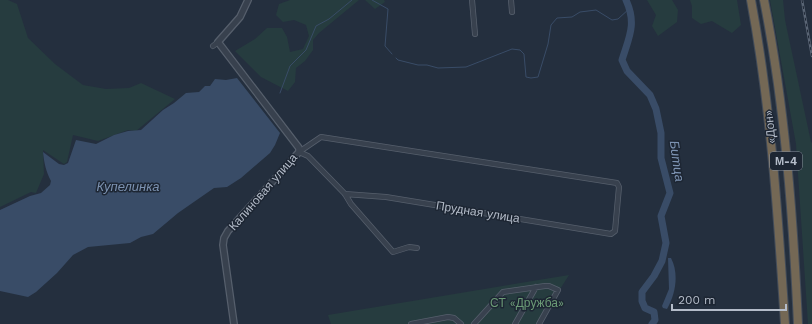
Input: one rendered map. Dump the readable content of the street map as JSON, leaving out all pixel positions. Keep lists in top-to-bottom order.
{
  "streets": {
    "highway": ["«Дон»", "М-4"],
    "street": ["Калиновая улица", "Прудная улица"]
  },
  "crossings": [
    ["Калиновая улица", "Прудная улица"]
  ],
  "water": ["Битца", "Купелинка"],
  "parks": ["СТ «Дружба»"],
  "scale_bar": "200 m"
}
